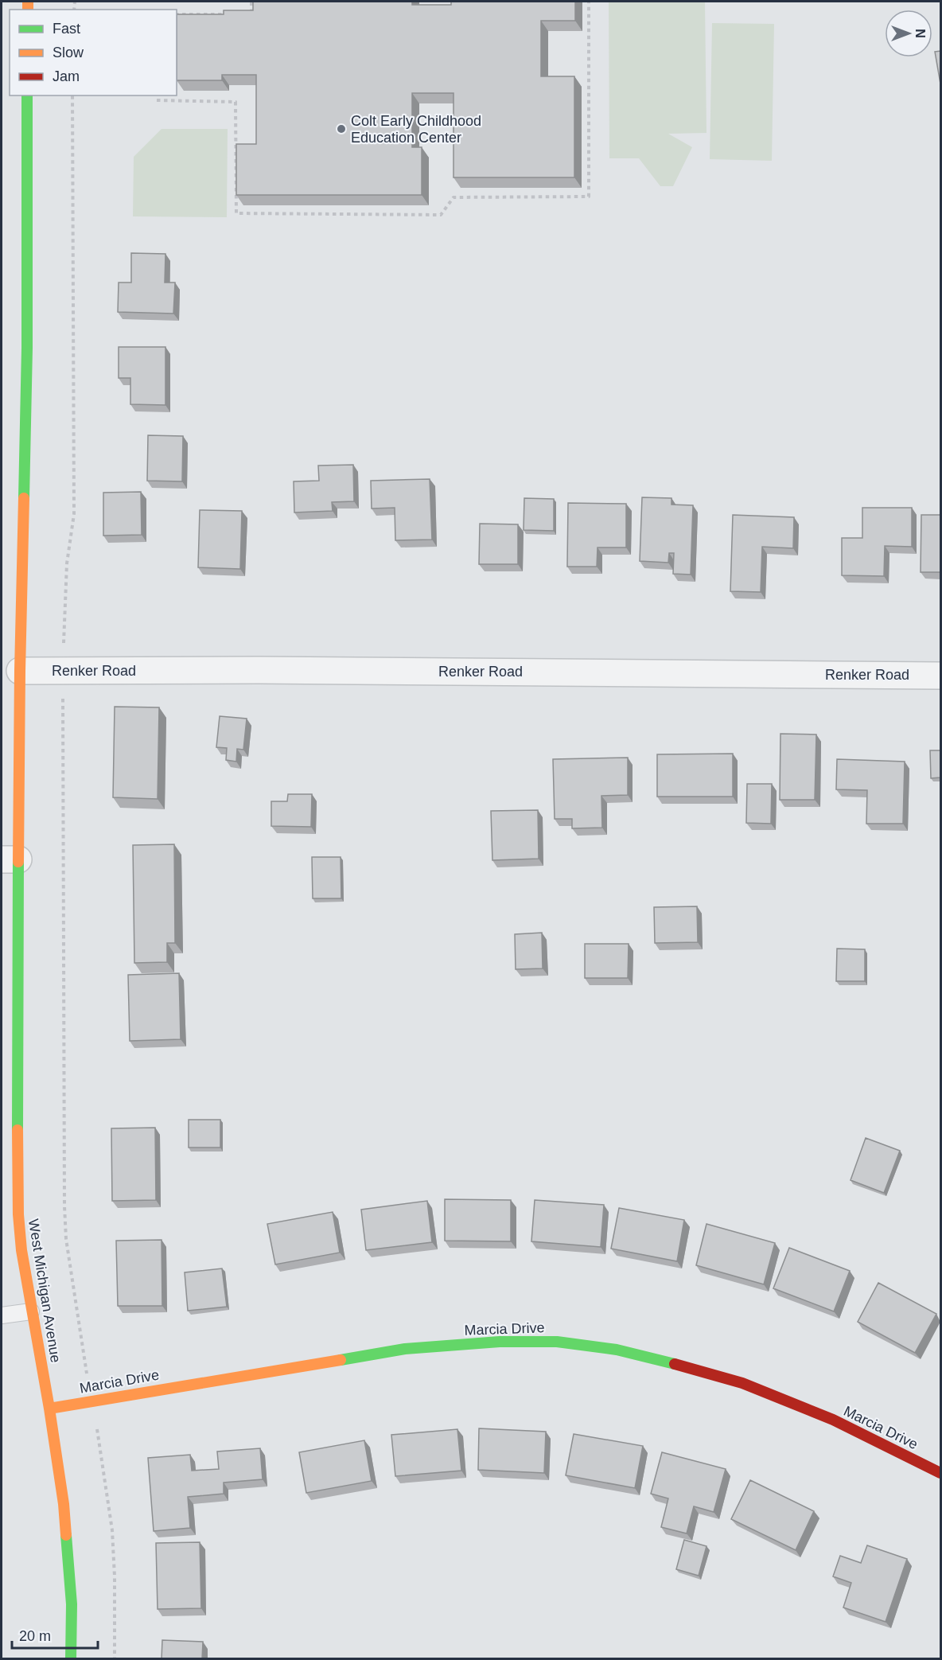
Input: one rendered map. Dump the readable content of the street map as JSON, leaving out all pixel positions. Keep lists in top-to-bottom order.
{
  "streets": {
    "street": ["Renker Road", "West Michigan Avenue", "Marcia Drive"]
  },
  "crossings": [
    ["Renker Road", "West Michigan Avenue"],
    ["West Michigan Avenue", "Marcia Drive"]
  ],
  "places": ["Colt Early Childhood Education Center"],
  "legend": ["Fast", "Slow", "Jam"],
  "scale_bar": "20 m",
  "north": "right"
}
